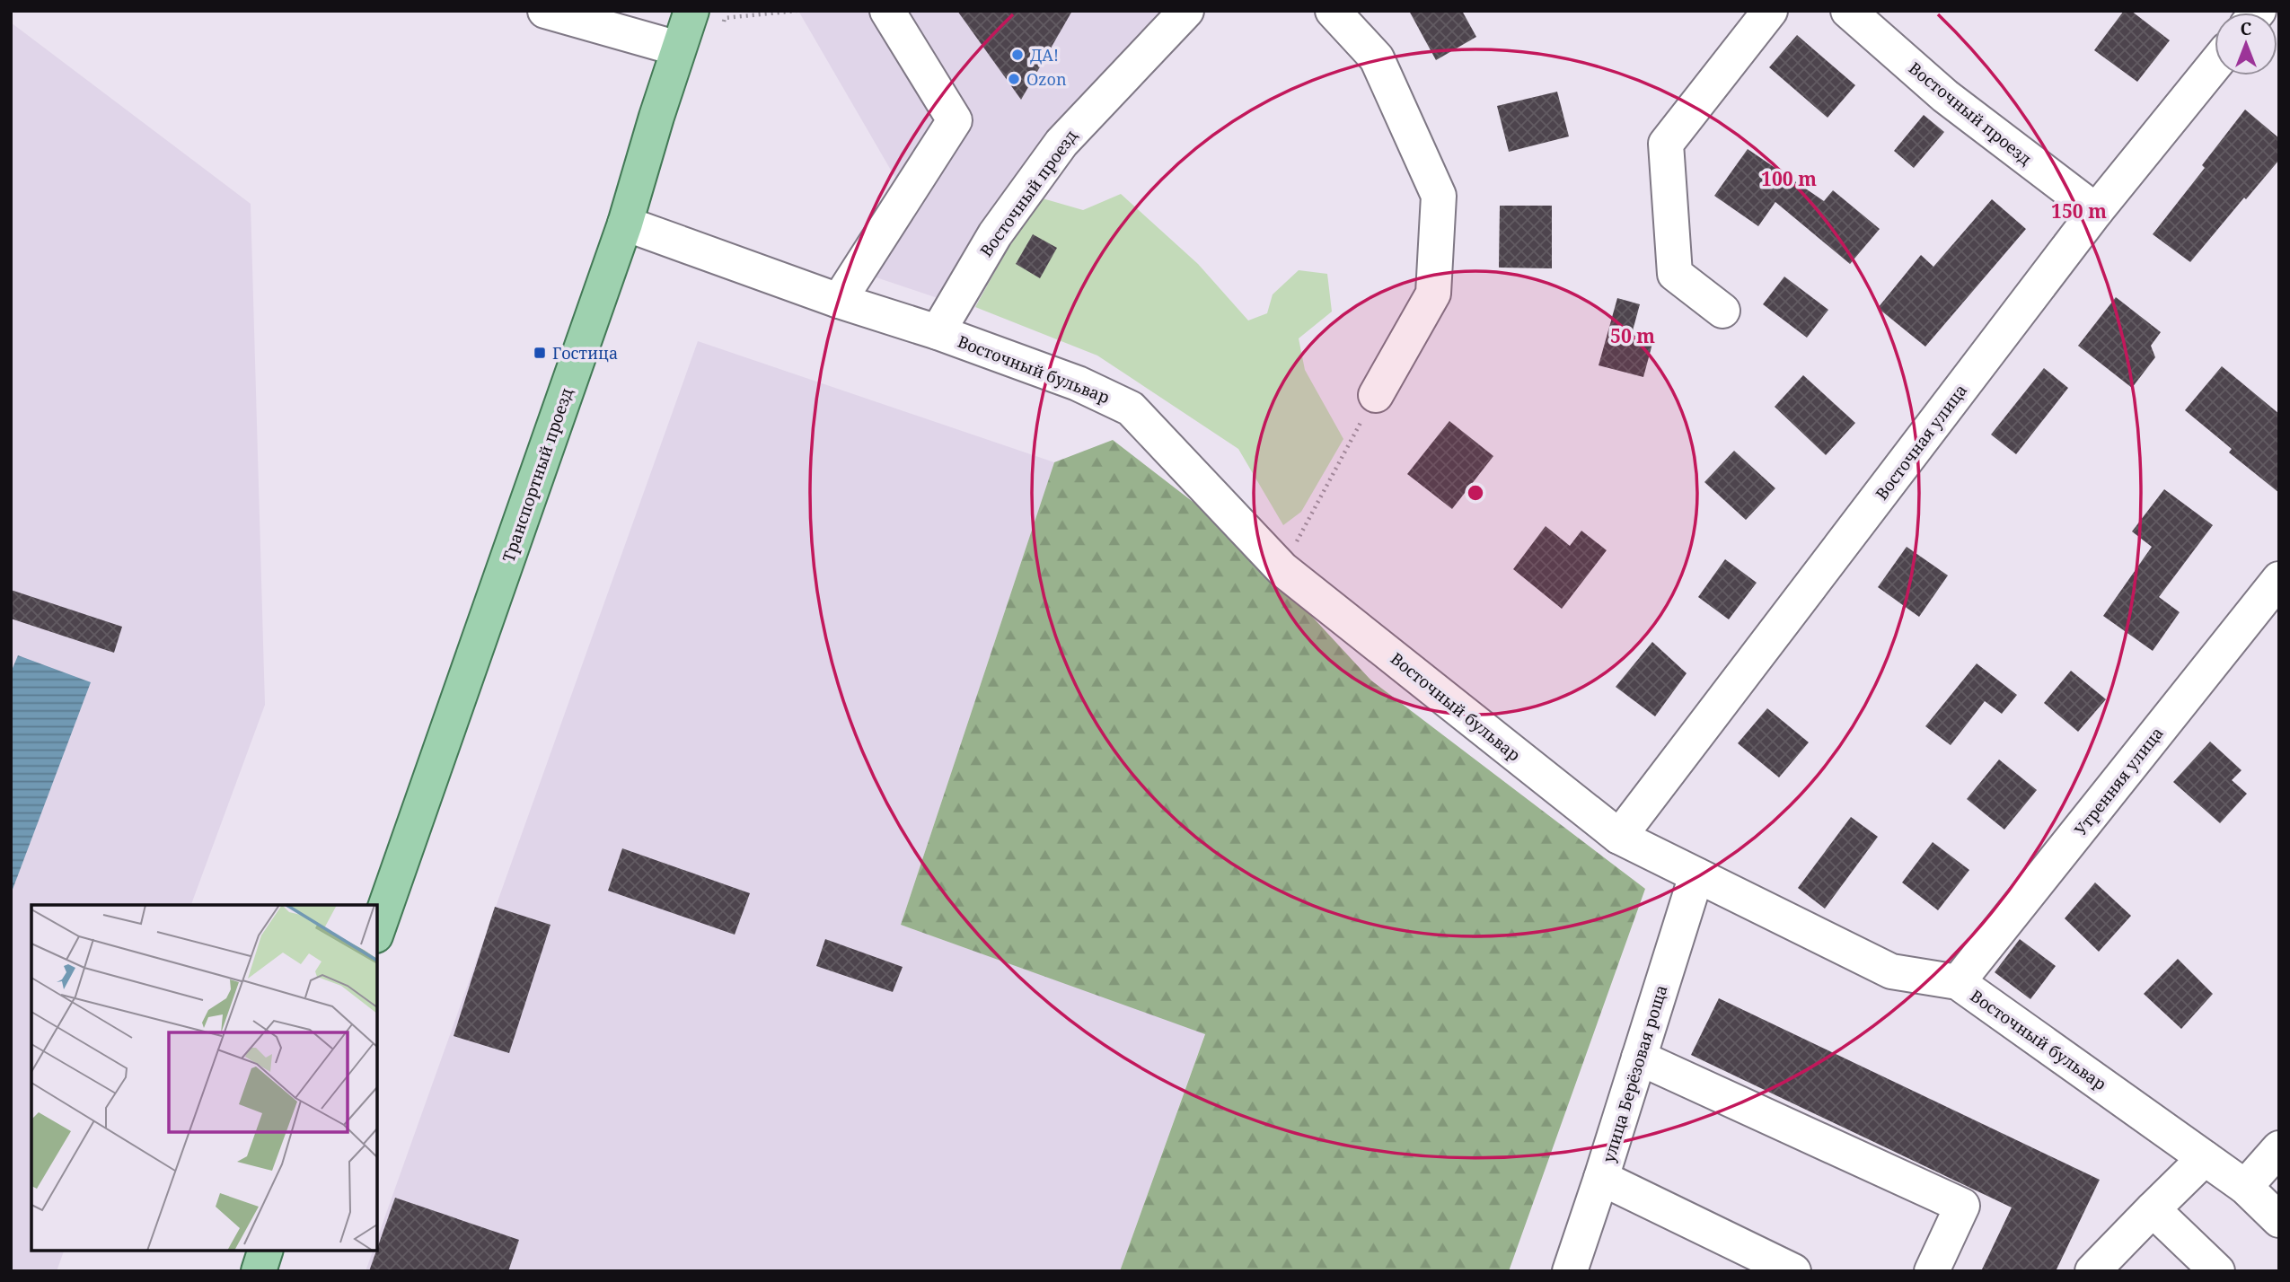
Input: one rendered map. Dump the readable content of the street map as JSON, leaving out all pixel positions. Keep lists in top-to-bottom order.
{
  "streets": {
    "main road": ["Транспортный проезд"],
    "street": [
      "Восточный проезд",
      "Восточный бульвар",
      "Восточная улица",
      "Утренняя улица",
      "улица Берёзовая роща"
    ]
  },
  "crossings": [
    ["Восточный проезд", "Восточный бульвар"],
    ["Восточный проезд", "Восточная улица"],
    ["Восточный бульвар", "Восточная улица"],
    ["Восточный бульвар", "Транспортный проезд"],
    ["Восточный бульвар", "Утренняя улица"],
    ["Восточный бульвар", "улица Берёзовая роща"]
  ],
  "places": {
    "other": ["ДА!", "Ozon"],
    "transit": ["Гостица"]
  },
  "north": "top",
  "rings": ["100 m", "150 m", "50 m"]
}
